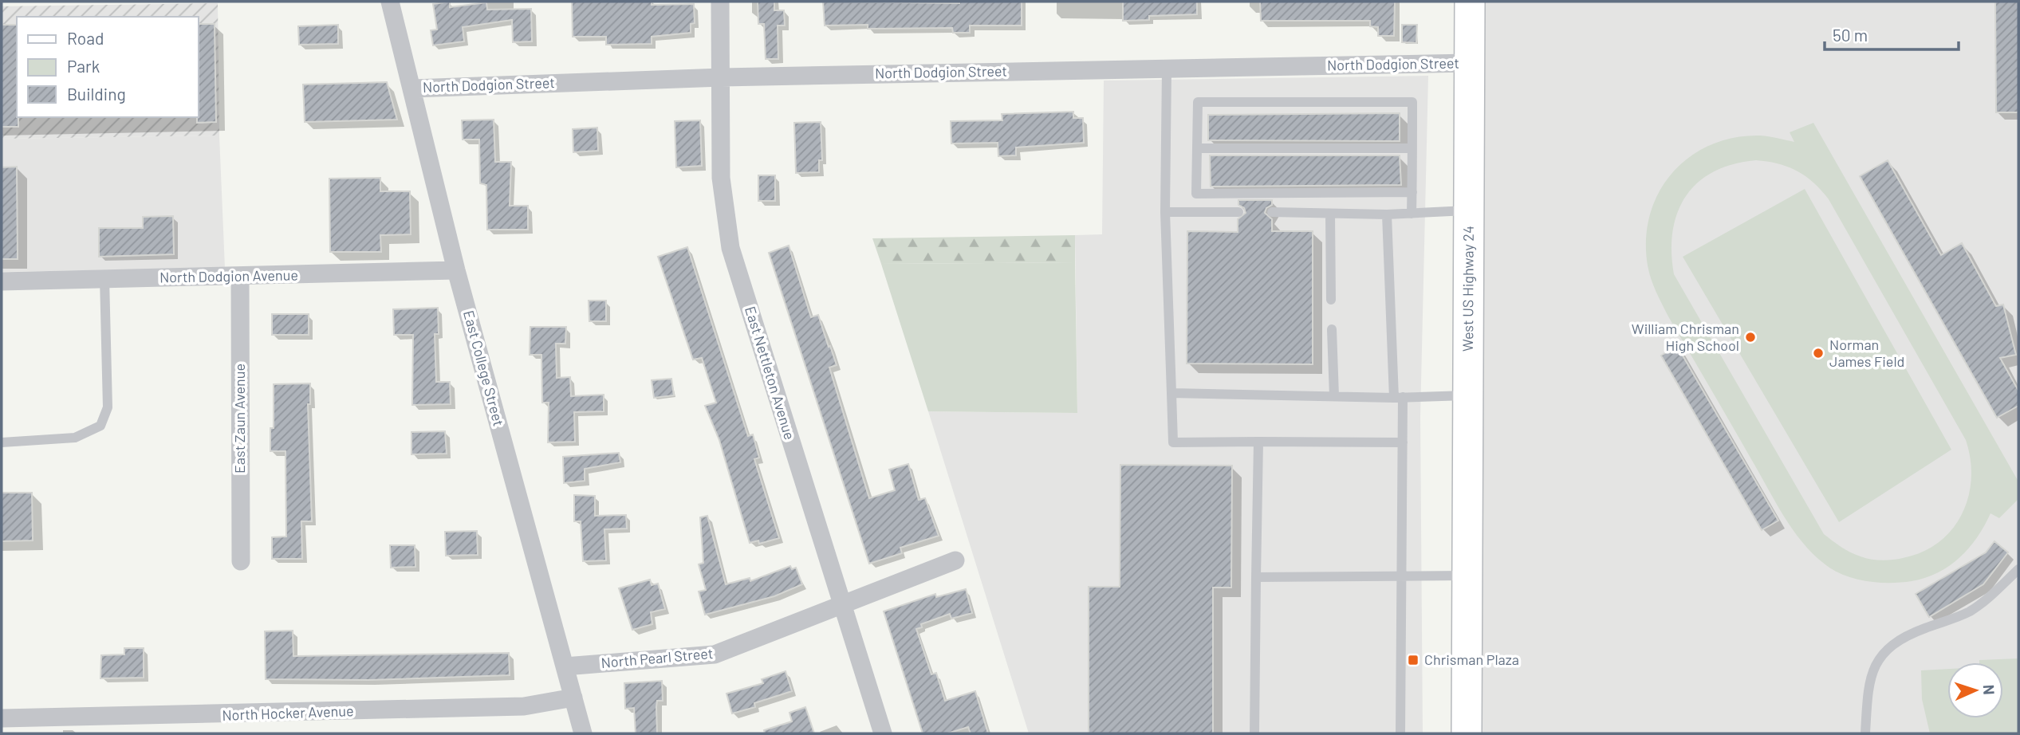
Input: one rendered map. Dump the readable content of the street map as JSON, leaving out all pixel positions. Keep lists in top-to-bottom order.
{
  "streets": {
    "main road": ["West US Highway 24"],
    "street": [
      "North Dodgion Street",
      "North Dodgion Avenue",
      "East College Street",
      "East Nettleton Avenue",
      "East Zaun Avenue",
      "North Pearl Street",
      "North Hocker Avenue"
    ]
  },
  "crossings": [
    ["North Dodgion Street", "West US Highway 24"],
    ["North Dodgion Street", "East College Street"],
    ["North Dodgion Street", "East Nettleton Avenue"],
    ["North Dodgion Avenue", "East College Street"],
    ["North Dodgion Avenue", "East Zaun Avenue"],
    ["East College Street", "North Pearl Street"],
    ["East College Street", "North Hocker Avenue"],
    ["East Nettleton Avenue", "North Pearl Street"]
  ],
  "places": {
    "other": ["William Chrisman High School", "Norman James Field"],
    "transit": ["Chrisman Plaza"]
  },
  "legend": ["Road", "Park", "Building"],
  "scale_bar": "50 m",
  "north": "right"
}
